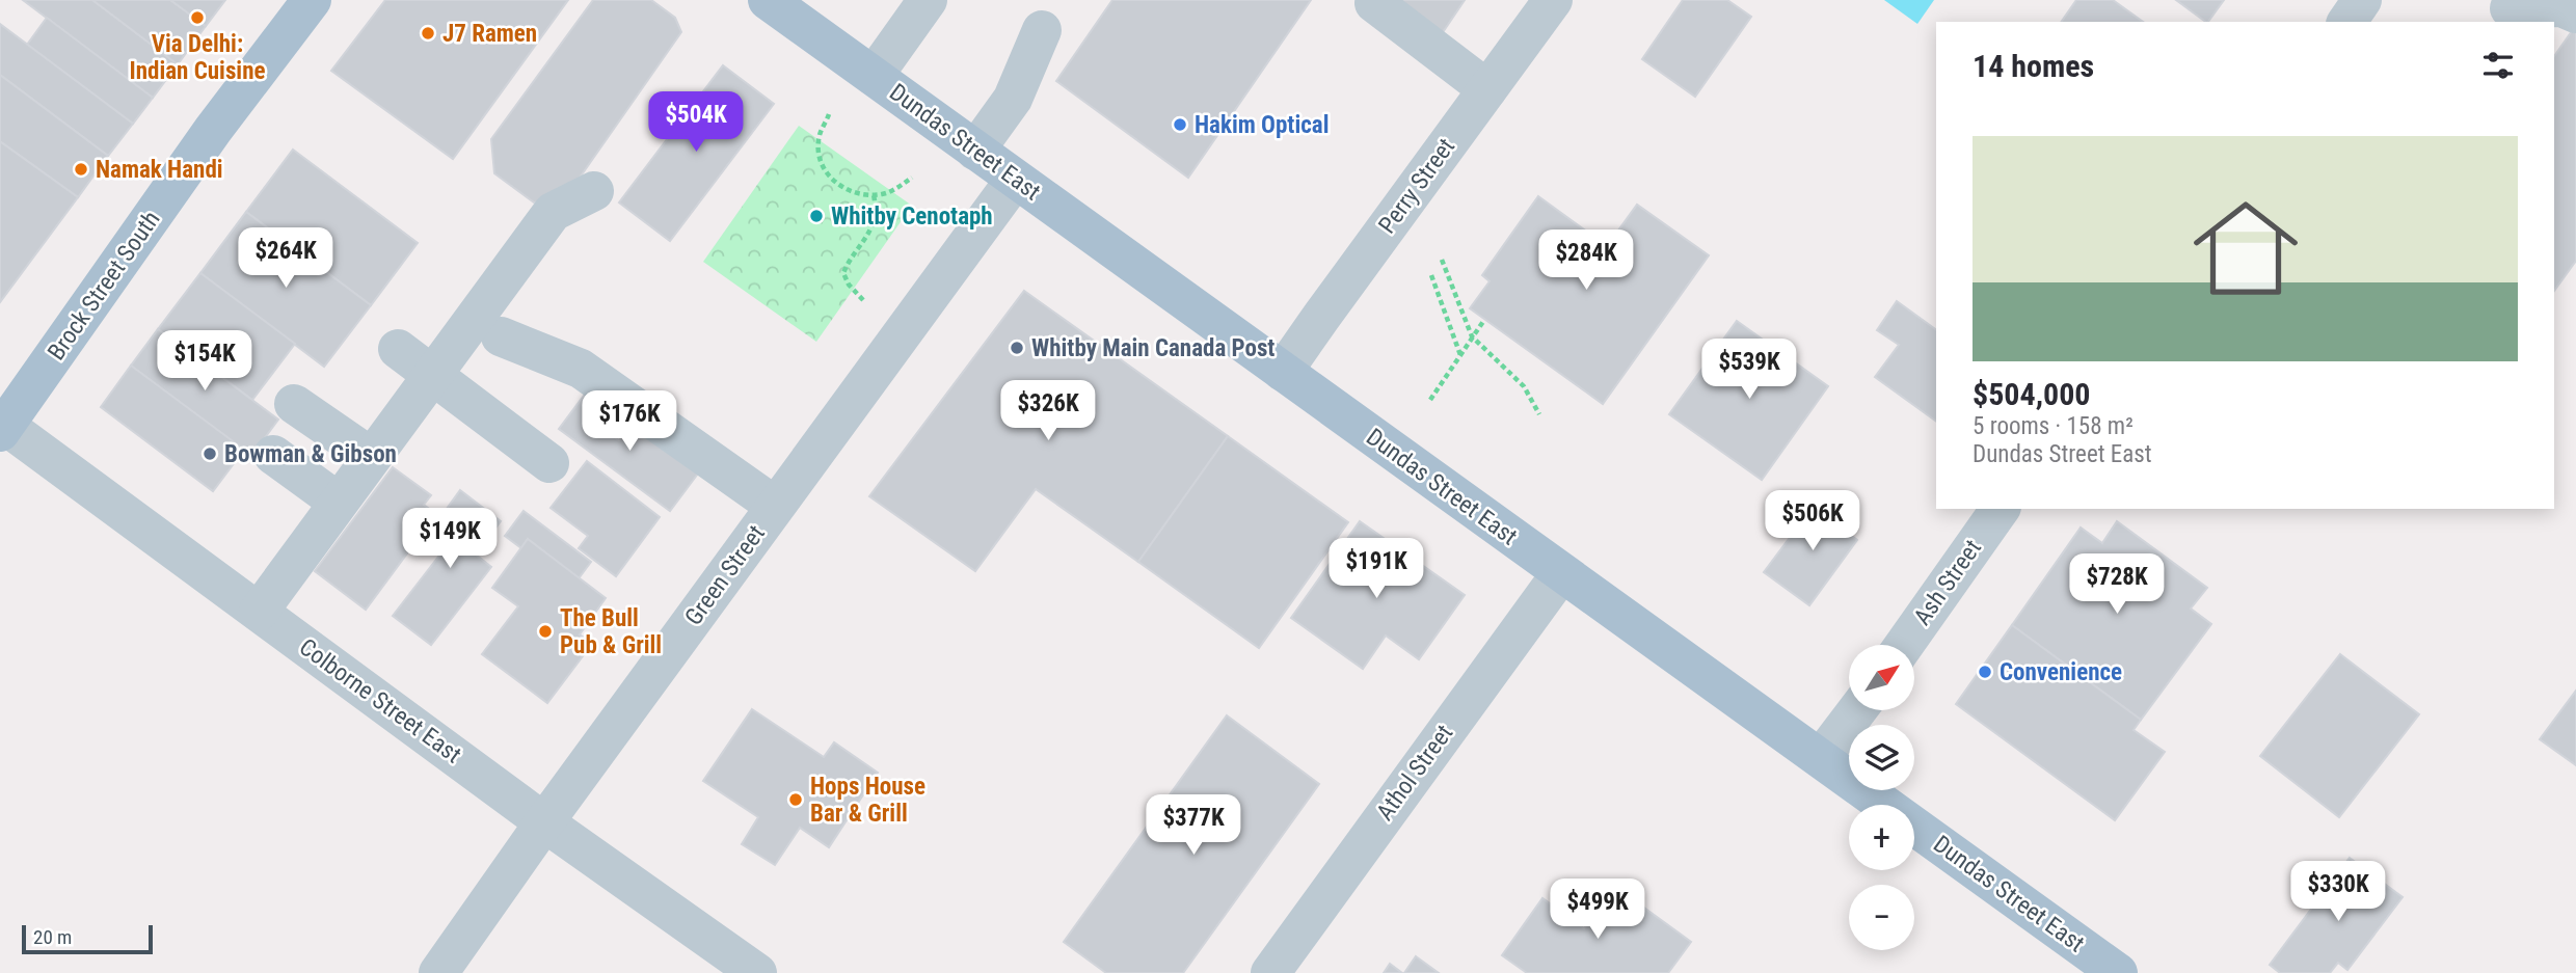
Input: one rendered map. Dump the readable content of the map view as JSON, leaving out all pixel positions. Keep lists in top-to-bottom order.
{
  "streets": {
    "main road": ["Dundas Street East", "Brock Street South"],
    "street": [
      "Perry Street",
      "Green Street",
      "Ash Street",
      "Colborne Street East",
      "Athol Street"
    ]
  },
  "crossings": [
    ["Dundas Street East", "Perry Street"],
    ["Dundas Street East", "Green Street"],
    ["Dundas Street East", "Athol Street"],
    ["Brock Street South", "Colborne Street East"],
    ["Green Street", "Colborne Street East"]
  ],
  "places": [
    "Via Delhi: Indian Cuisine",
    "J7 Ramen",
    "Hakim Optical",
    "Namak Handi",
    "Whitby Cenotaph",
    "Whitby Main Canada Post",
    "Bowman & Gibson",
    "The Bull Pub & Grill",
    "Convenience",
    "Hops House Bar & Grill"
  ],
  "scale_bar": "20 m",
  "north": "top right",
  "page": {
    "heading": "14 homes",
    "price": [
      "$504K",
      "$264K",
      "$284K",
      "$154K",
      "$539K",
      "$326K",
      "$176K",
      "$506K",
      "$149K",
      "$191K",
      "$728K",
      "$377K",
      "$330K",
      "$499K"
    ],
    "list": [
      {
        "name": "$504,000",
        "note": "5 rooms · 158 m² · Dundas Street East"
      }
    ],
    "map_buttons": ["+", "−"],
    "scale": "20 m"
  }
}
